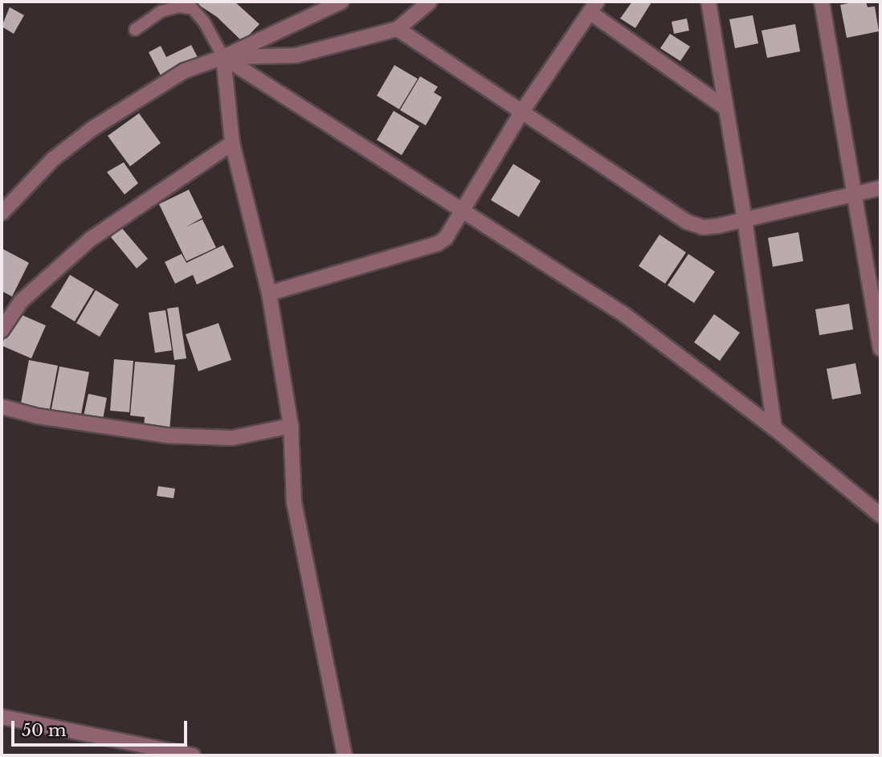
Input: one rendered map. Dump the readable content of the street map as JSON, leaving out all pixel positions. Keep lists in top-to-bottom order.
{
  "scale_bar": "50 m"
}
